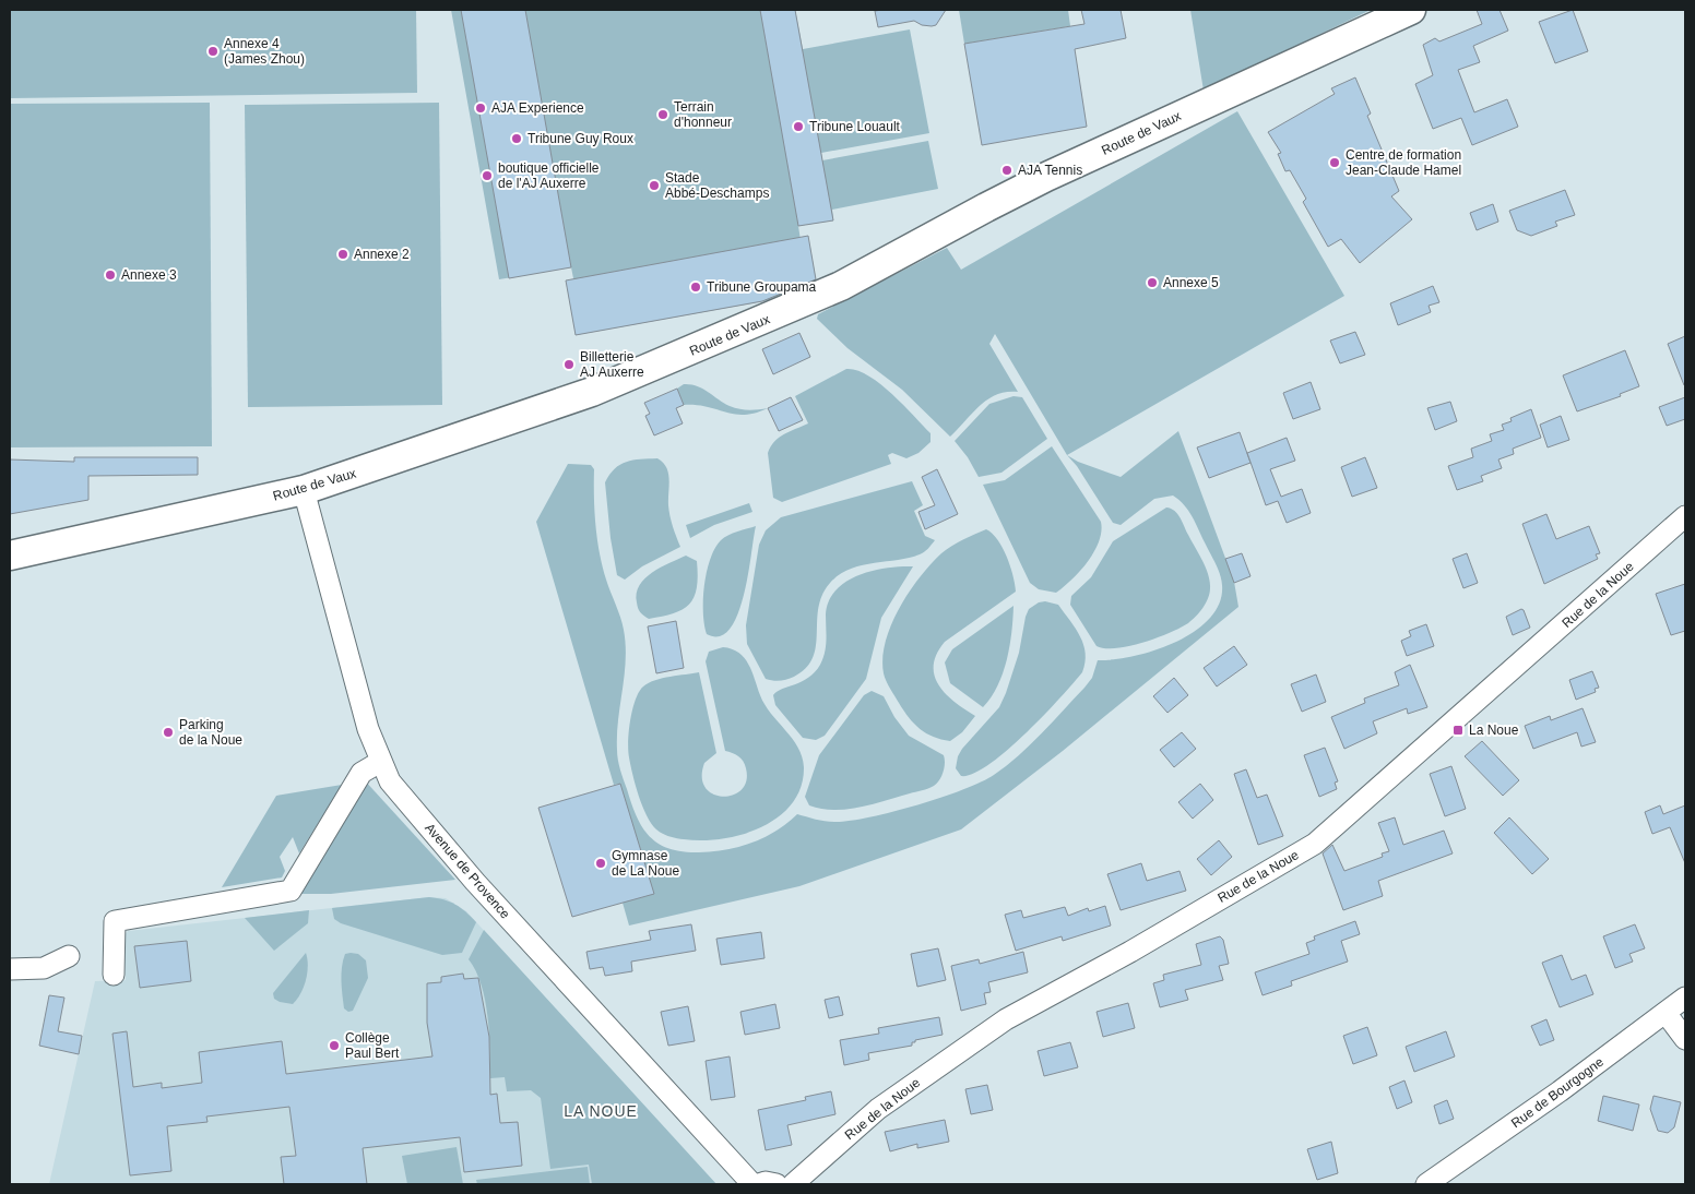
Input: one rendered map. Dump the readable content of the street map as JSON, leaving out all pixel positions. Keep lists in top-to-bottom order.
{
  "streets": {
    "street": [
      "Route de Vaux",
      "Rue de la Noue",
      "Avenue de Provence",
      "Rue de Bourgogne"
    ]
  },
  "crossings": [
    ["Route de Vaux", "Avenue de Provence"]
  ],
  "districts": ["LA NOUE"],
  "places": {
    "other": [
      "Annexe 4 (James Zhou)",
      "AJA Experience",
      "Terrain d'honneur",
      "Tribune Louault",
      "Tribune Guy Roux",
      "Centre de formation Jean-Claude Hamel",
      "AJA Tennis",
      "boutique officielle de l'AJ Auxerre",
      "Stade Abbé-Deschamps",
      "Annexe 2",
      "Annexe 3",
      "Annexe 5",
      "Tribune Groupama",
      "Billetterie AJ Auxerre",
      "Parking de la Noue",
      "Gymnase de La Noue",
      "Collège Paul Bert"
    ],
    "transit": ["La Noue"]
  }
}
